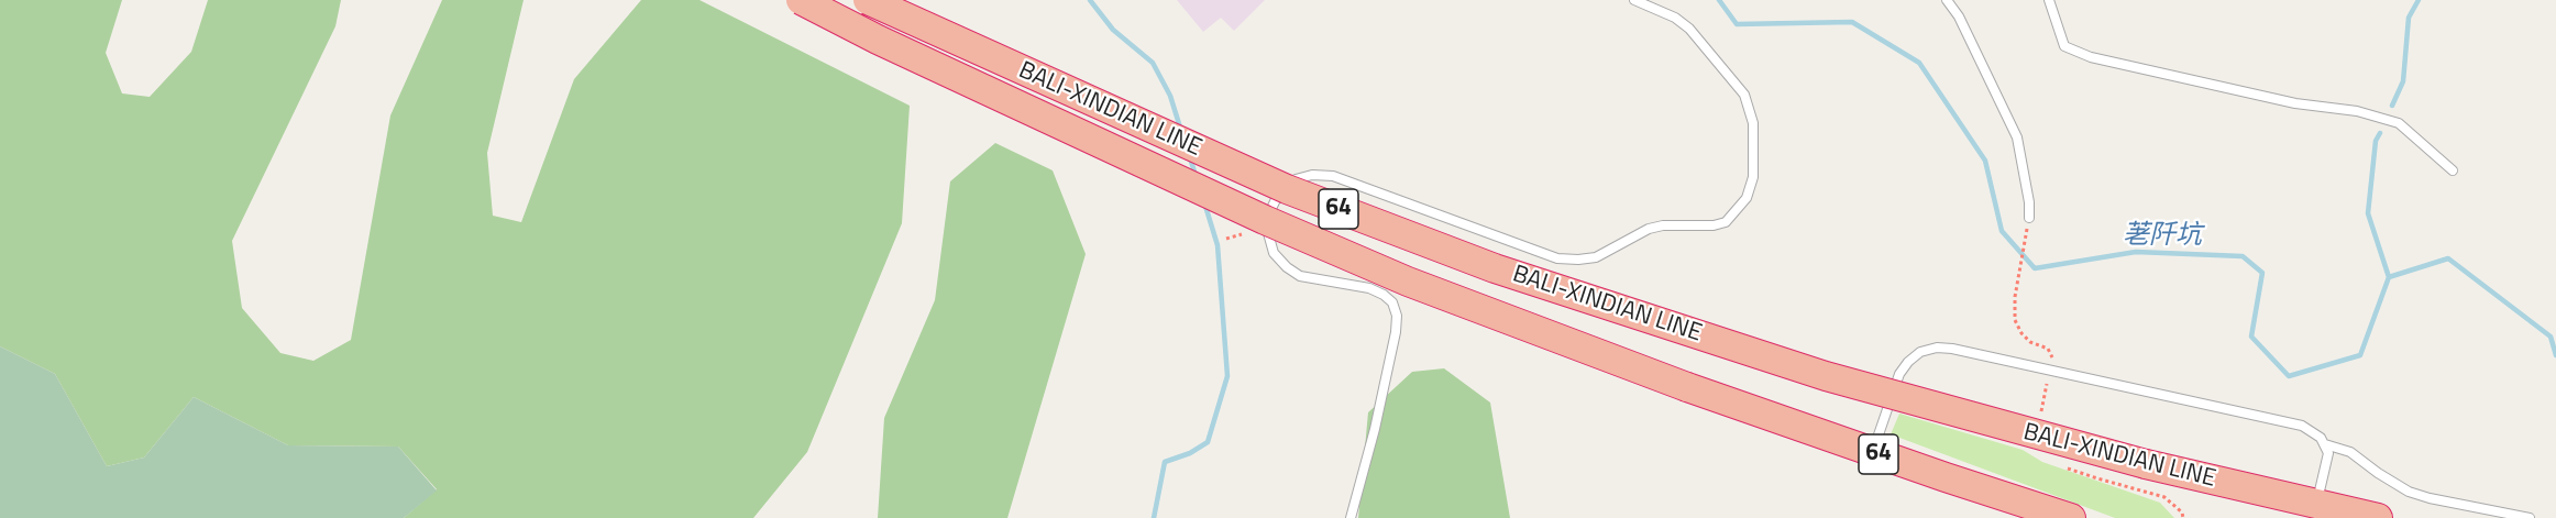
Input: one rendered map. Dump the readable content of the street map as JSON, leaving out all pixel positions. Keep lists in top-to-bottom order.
{
  "streets": {
    "highway": ["BALI-XINDIAN LINE", "64"]
  },
  "water": ["荖阡坑"]
}
